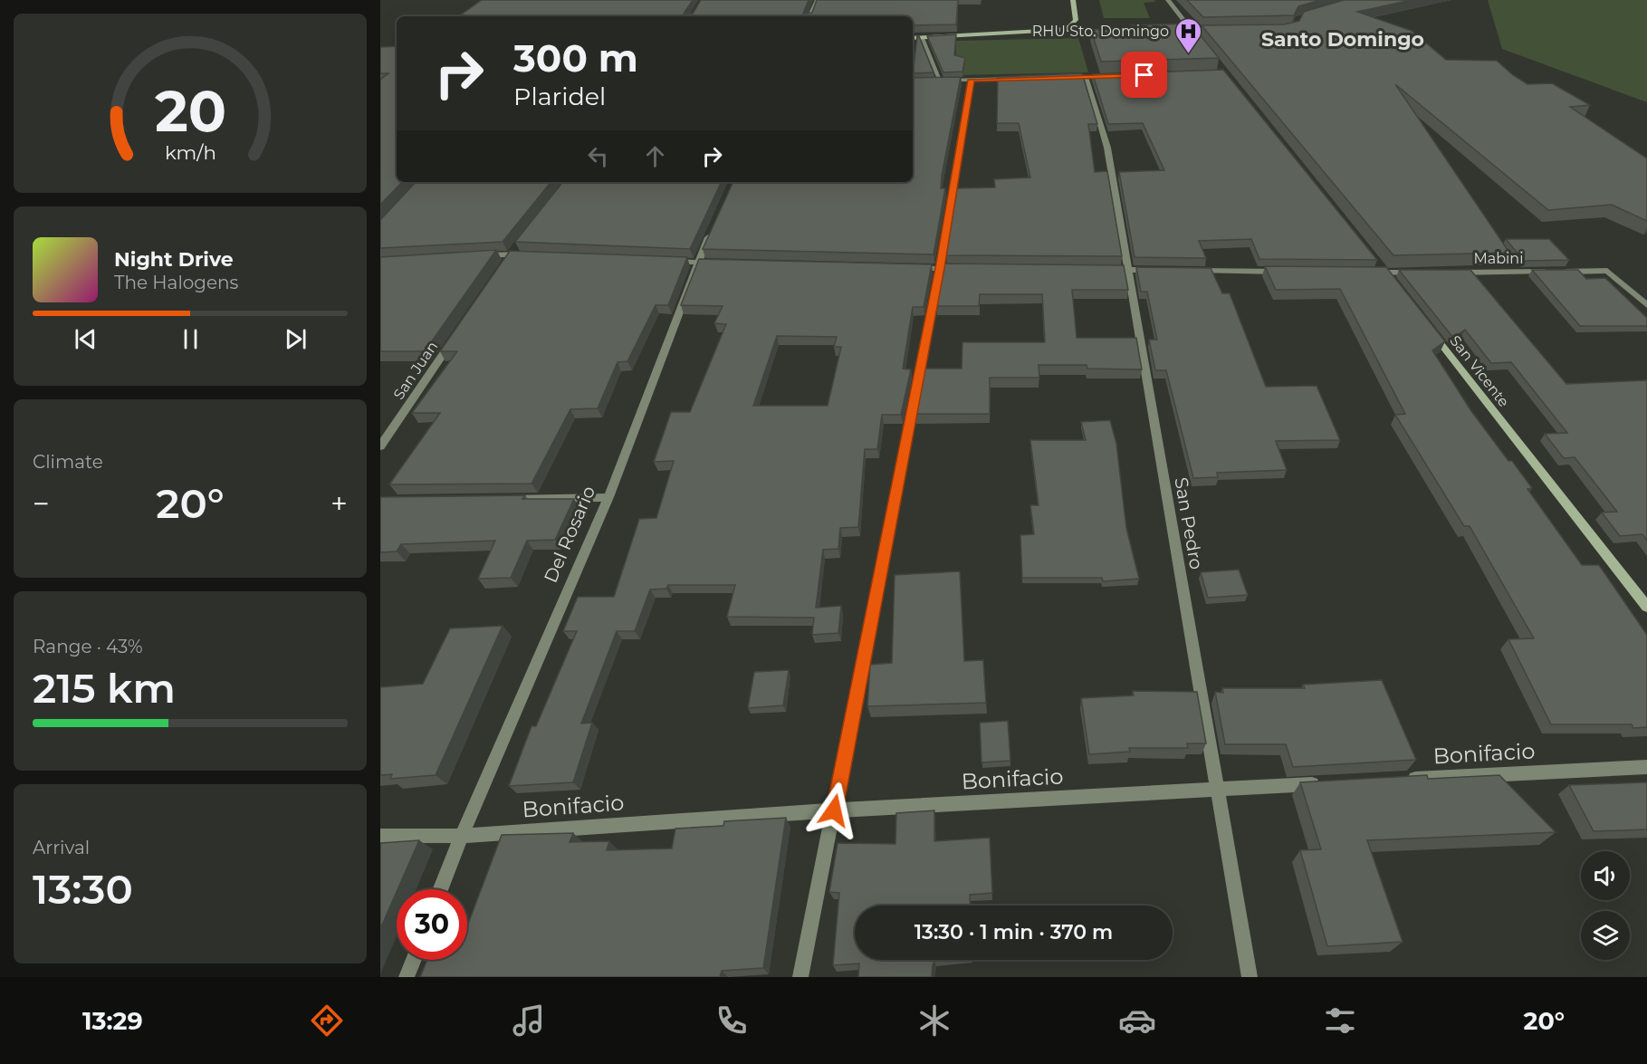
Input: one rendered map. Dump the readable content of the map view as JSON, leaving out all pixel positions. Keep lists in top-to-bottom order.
{
  "streets": {
    "main road": ["San Vicente"],
    "street": [
      "Mabini",
      "San Juan",
      "San Pedro",
      "Del Rosario",
      "Bonifacio"
    ]
  },
  "crossings": [
    ["San Pedro", "Bonifacio"],
    ["Del Rosario", "Bonifacio"]
  ],
  "districts": ["Santo Domingo"],
  "places": {
    "hospital": ["RHU Sto. Domingo"]
  },
  "page": {
    "turn": ["300 m", "Plaridel"],
    "song": ["Night Drive", "The Halogens"],
    "tile": [
      "Climate",
      ["Range · 43%", "215 km"],
      ["Arrival", "13:30"]
    ],
    "heat": ["−", "20°", "+"],
    "limit": "30",
    "trip": "13:30 · 1 min · 370 m",
    "tabs": ["13:29", "20°"],
    "gauge": ["20", "km/h"]
  }
}
